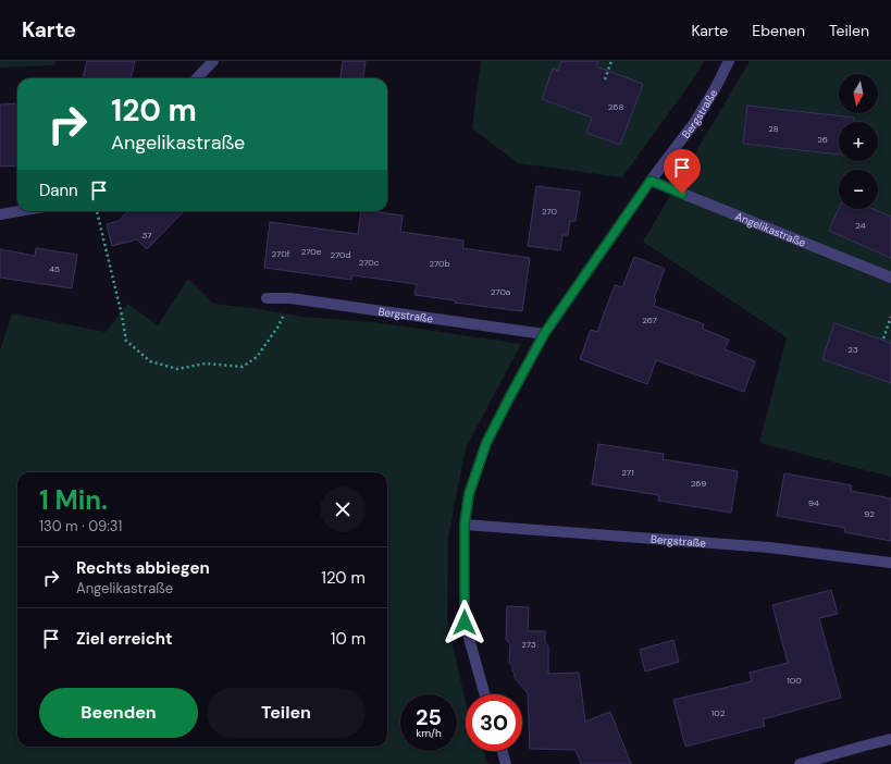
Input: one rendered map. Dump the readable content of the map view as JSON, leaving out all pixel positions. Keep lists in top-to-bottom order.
{
  "streets": {
    "street": ["Bergstraße", "Angelikastraße"]
  },
  "crossings": [
    ["Bergstraße", "Angelikastraße"]
  ],
  "house_numbers": [
    "268",
    "28",
    "26",
    "270",
    "24",
    "37",
    "270e",
    "270f",
    "270d",
    "270c",
    "270b",
    "45",
    "270a",
    "267",
    "23",
    "271",
    "269",
    "94",
    "92",
    "273",
    "100",
    "102"
  ],
  "north": "bottom",
  "page": {
    "header": "Karte",
    "nav": ["Karte", "Ebenen", "Teilen"],
    "map_buttons": ["+", "−"],
    "turn": ["120 m", "Angelikastraße"],
    "then": "Dann",
    "heading": ["1 Min.", "130 m · 09:31"],
    "list": [
      {
        "name": "Rechts abbiegen",
        "note": "Angelikastraße",
        "value": "120 m"
      },
      {
        "name": "Ziel erreicht",
        "value": "10 m"
      }
    ],
    "buttons": ["Beenden", "Teilen"],
    "speed": "25 km/h",
    "limit": "30"
  }
}
